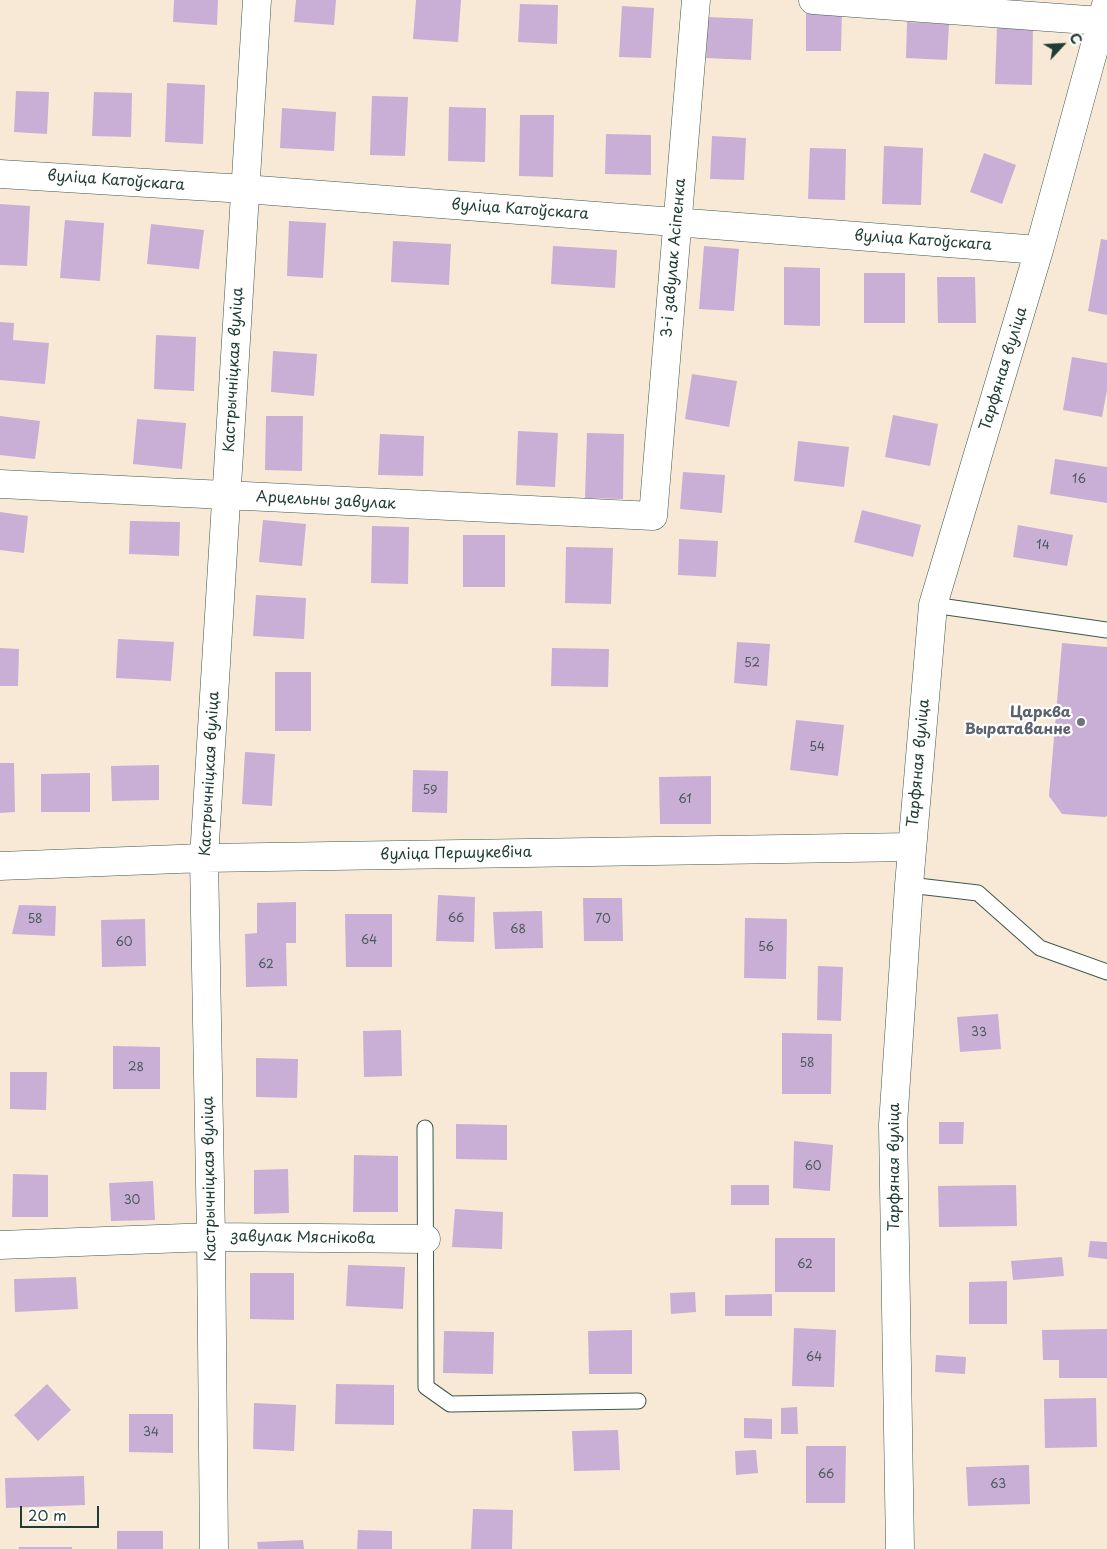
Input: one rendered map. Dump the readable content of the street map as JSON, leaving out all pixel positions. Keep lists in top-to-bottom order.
{
  "streets": {
    "street": [
      "вуліца Катоўскага",
      "3-і завулак Асіпенка",
      "Тарфяная вуліца",
      "Кастрычніцкая вуліца",
      "Арцельны завулак",
      "вуліца Першукевіча",
      "завулак Мяснікова"
    ]
  },
  "crossings": [
    ["вуліца Катоўскага", "3-і завулак Асіпенка"],
    ["вуліца Катоўскага", "Тарфяная вуліца"],
    ["вуліца Катоўскага", "Кастрычніцкая вуліца"],
    ["3-і завулак Асіпенка", "Арцельны завулак"],
    ["Тарфяная вуліца", "вуліца Першукевіча"],
    ["Кастрычніцкая вуліца", "Арцельны завулак"],
    ["Кастрычніцкая вуліца", "вуліца Першукевіча"],
    ["Кастрычніцкая вуліца", "завулак Мяснікова"]
  ],
  "places": ["Царква Выратаванне"],
  "house_numbers": [
    "16",
    "14",
    "52",
    "54",
    "59",
    "61",
    "66",
    "58",
    "70",
    "68",
    "64",
    "60",
    "56",
    "62",
    "33",
    "58",
    "28",
    "60",
    "30",
    "62",
    "64",
    "34",
    "66",
    "63"
  ],
  "scale_bar": "20 m",
  "north": "top right"
}
